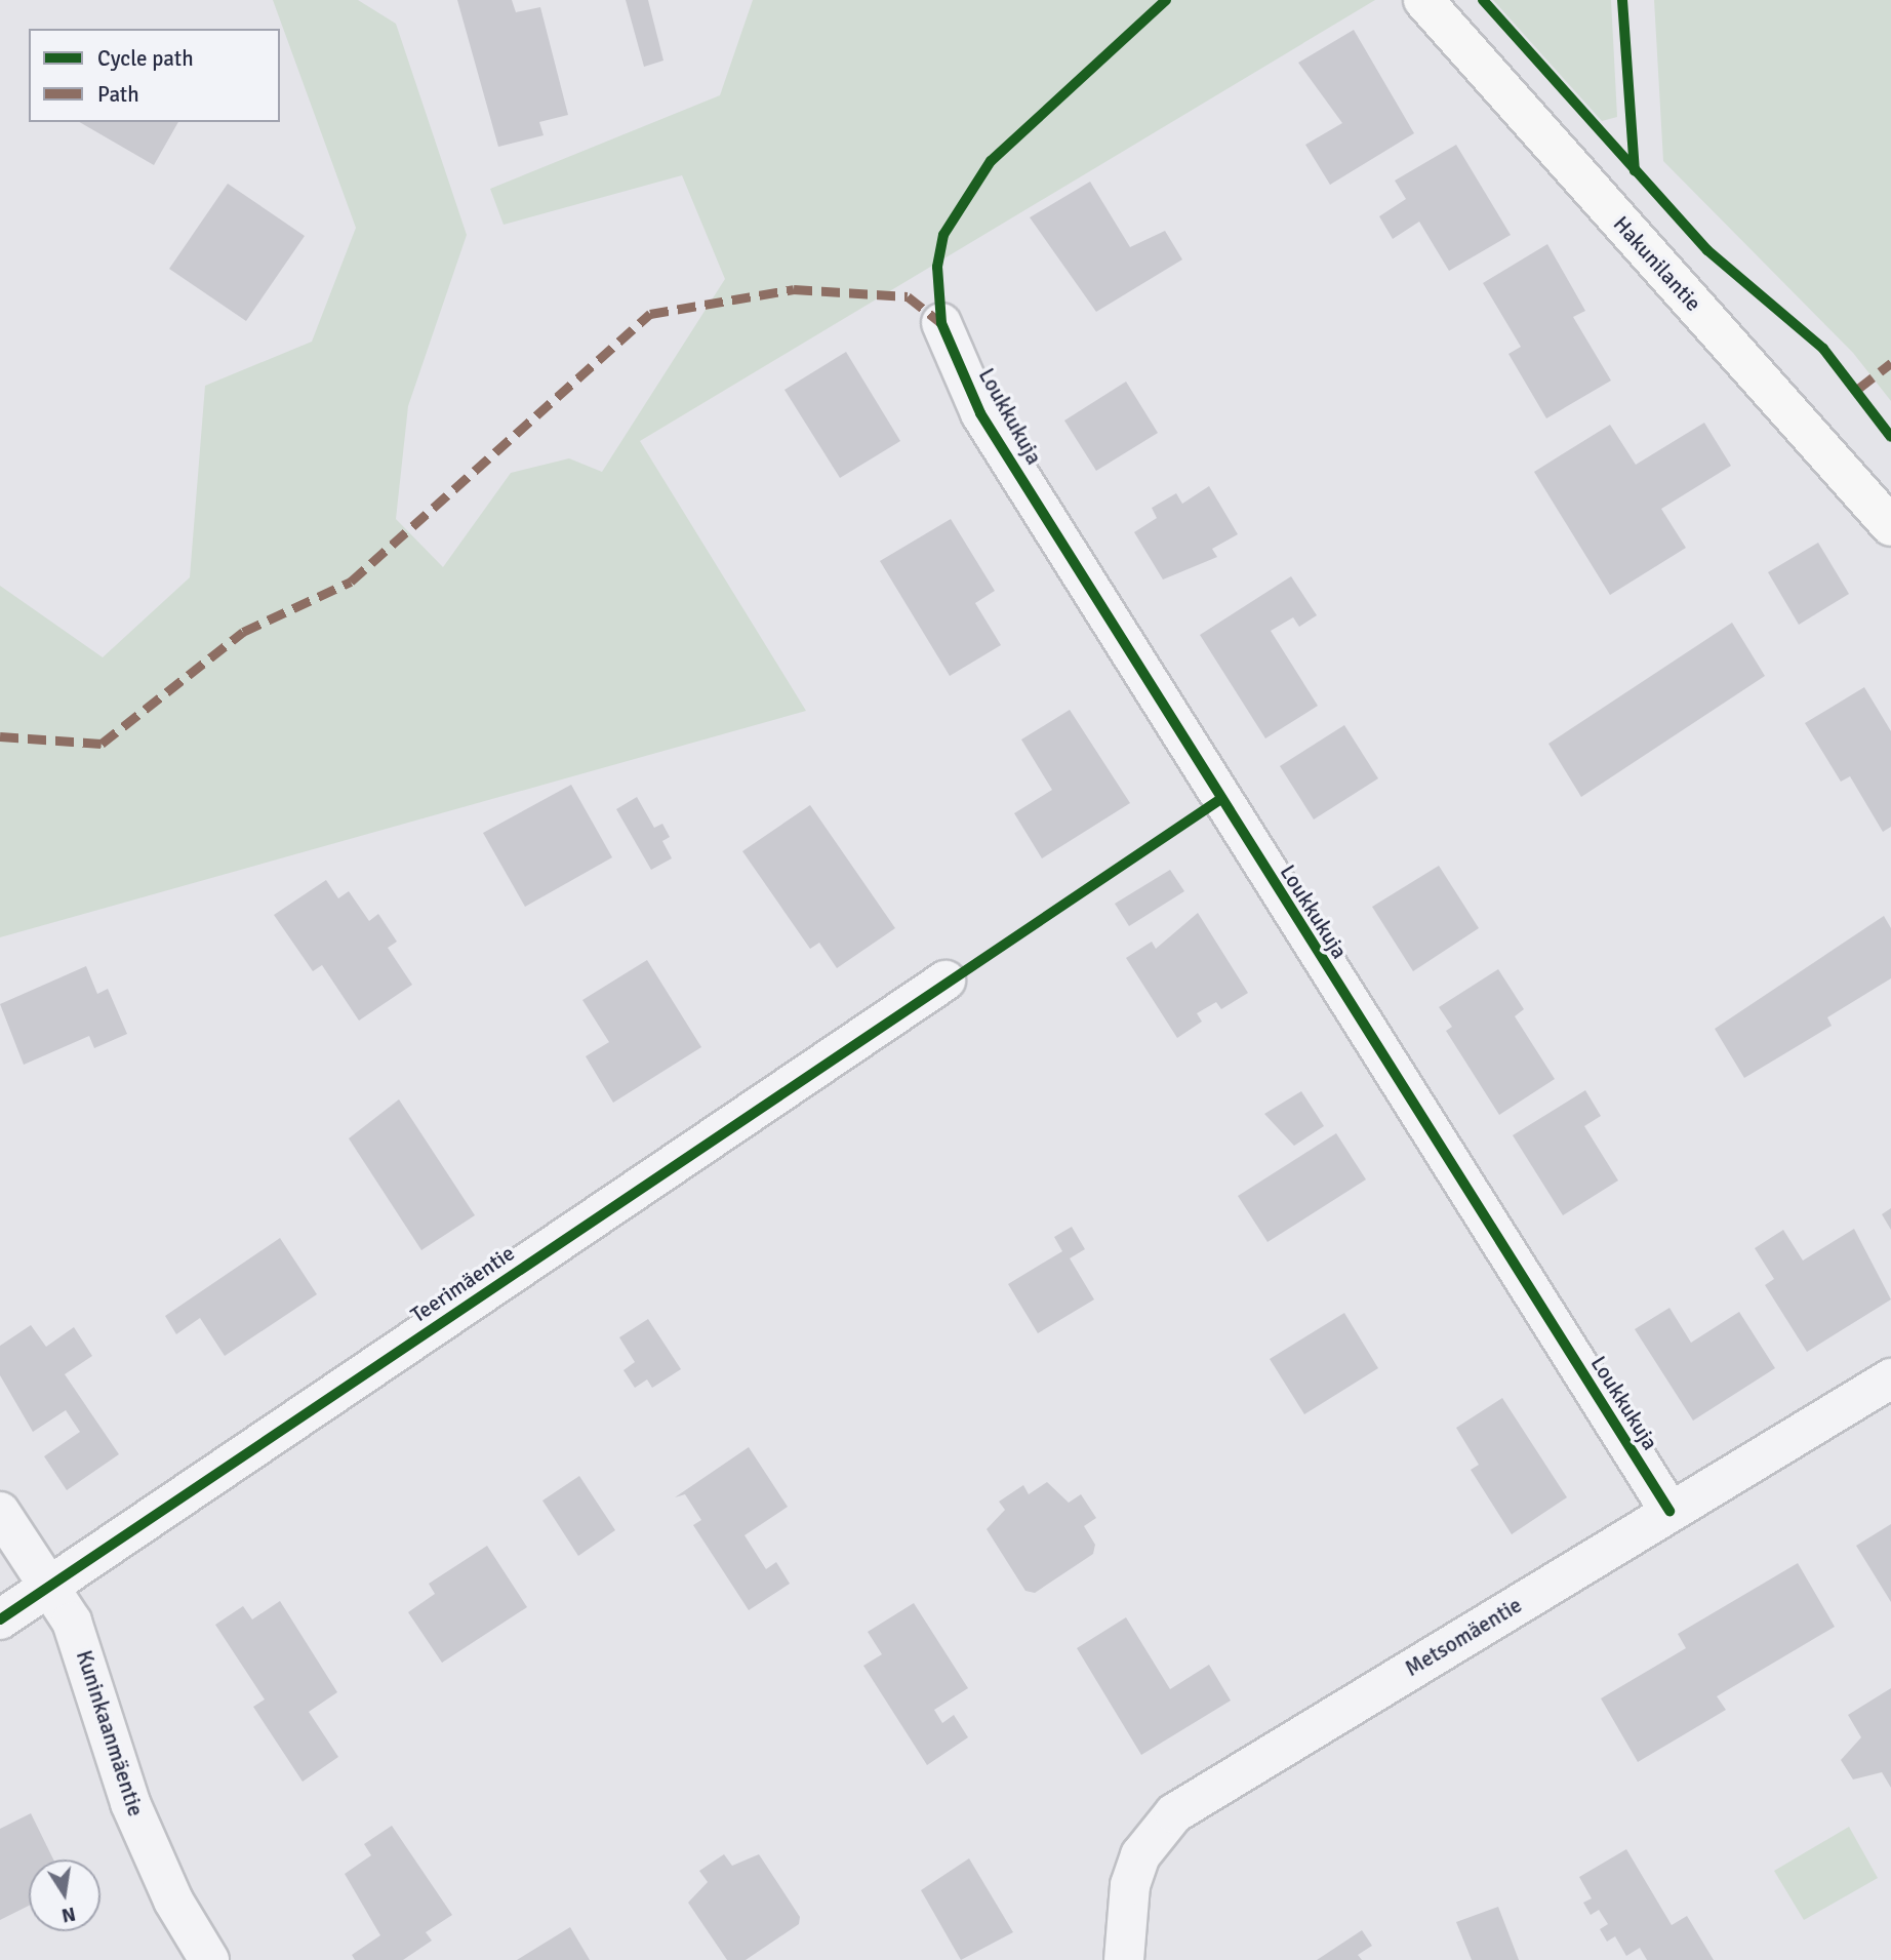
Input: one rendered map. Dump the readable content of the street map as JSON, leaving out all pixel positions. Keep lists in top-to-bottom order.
{
  "streets": {
    "street": [
      "Hakunilantie",
      "Loukkukuja",
      "Teerimäentie",
      "Metsomäentie",
      "Kuninkaanmäentie"
    ]
  },
  "crossings": [
    ["Loukkukuja", "Metsomäentie"],
    ["Teerimäentie", "Kuninkaanmäentie"]
  ],
  "legend": ["Cycle path", "Path"],
  "north": "bottom"
}
